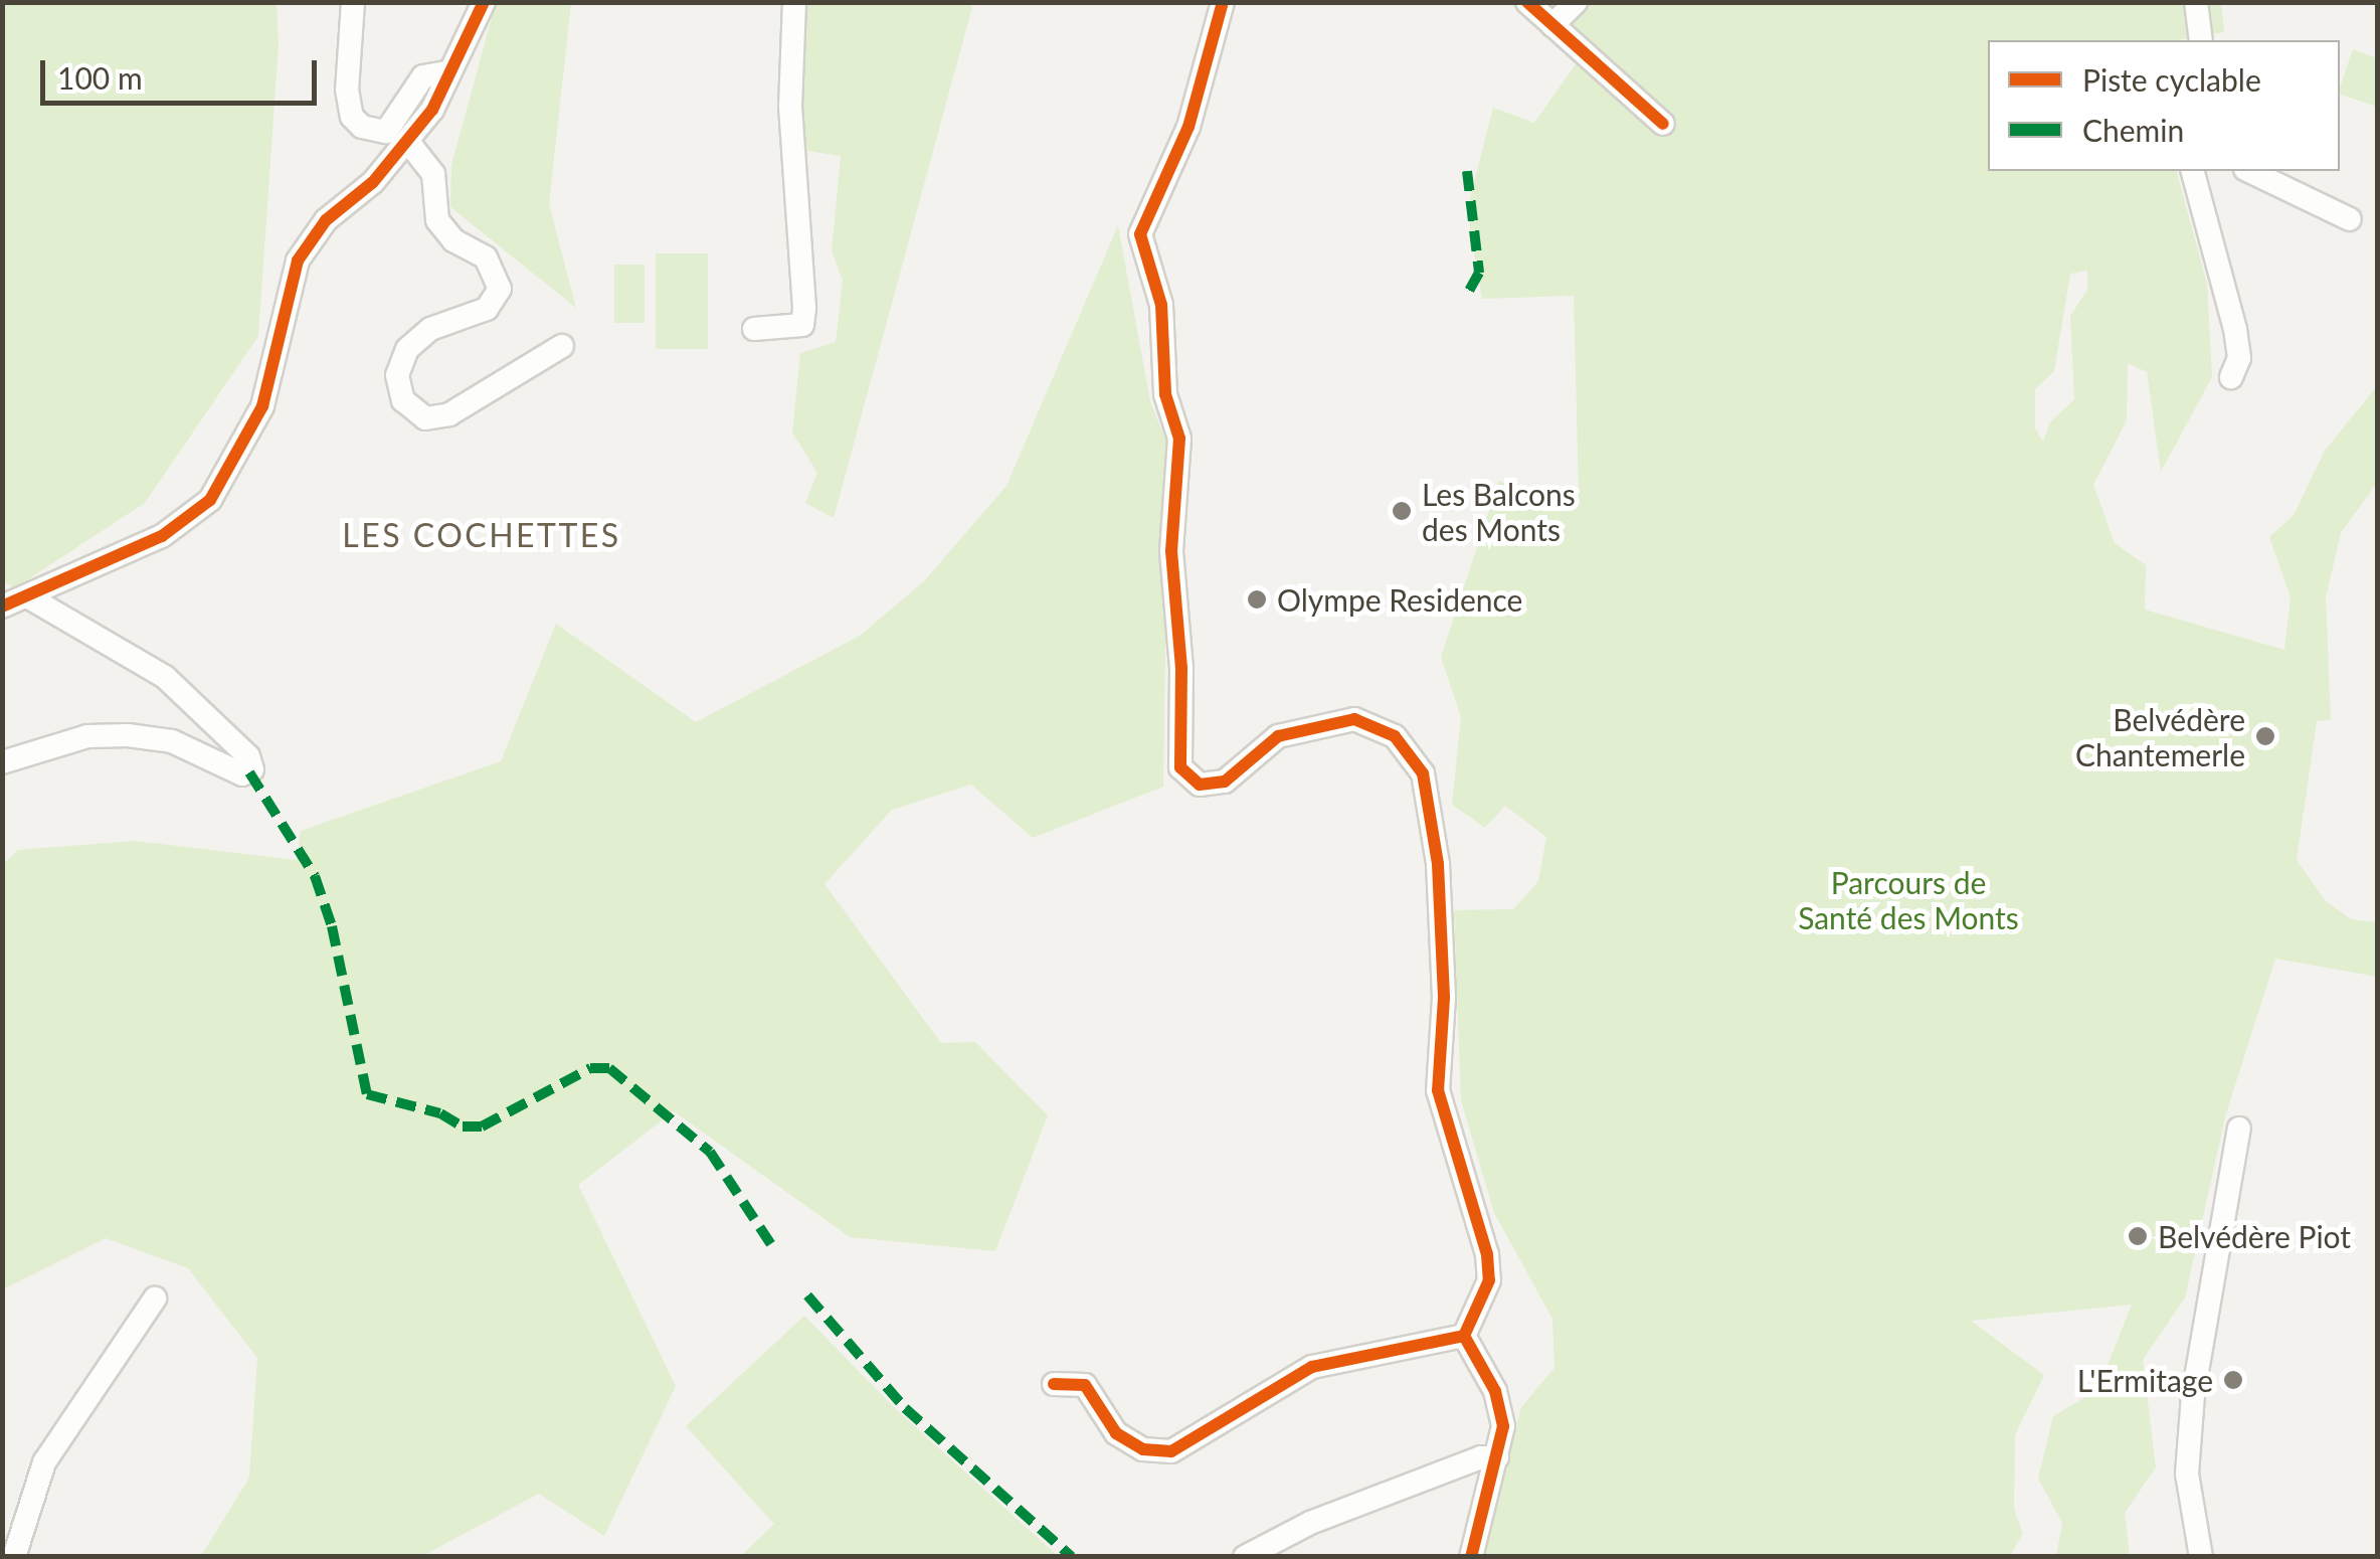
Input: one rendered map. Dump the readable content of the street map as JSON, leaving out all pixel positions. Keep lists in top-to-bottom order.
{
  "districts": ["LES COCHETTES"],
  "parks": ["Parcours de Santé des Monts"],
  "places": [
    "Les Balcons des Monts",
    "Olympe Residence",
    "Belvédère Chantemerle",
    "Belvédère Piot",
    "L'Ermitage"
  ],
  "legend": ["Piste cyclable", "Chemin"],
  "scale_bar": "100 m"
}
